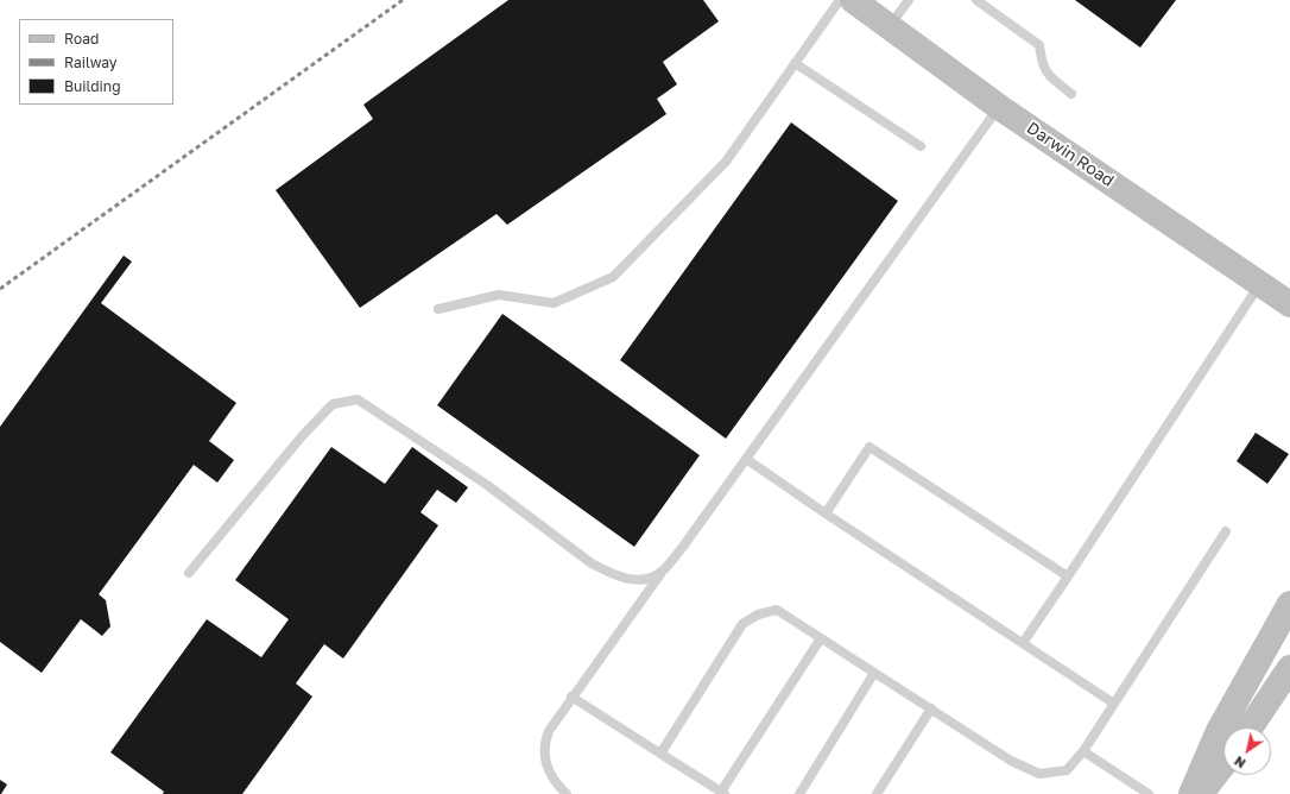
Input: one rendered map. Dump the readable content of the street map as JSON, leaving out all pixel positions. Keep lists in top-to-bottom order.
{
  "streets": {
    "street": ["Darwin Road"]
  },
  "legend": ["Road", "Railway", "Building"],
  "north": "bottom left"
}
